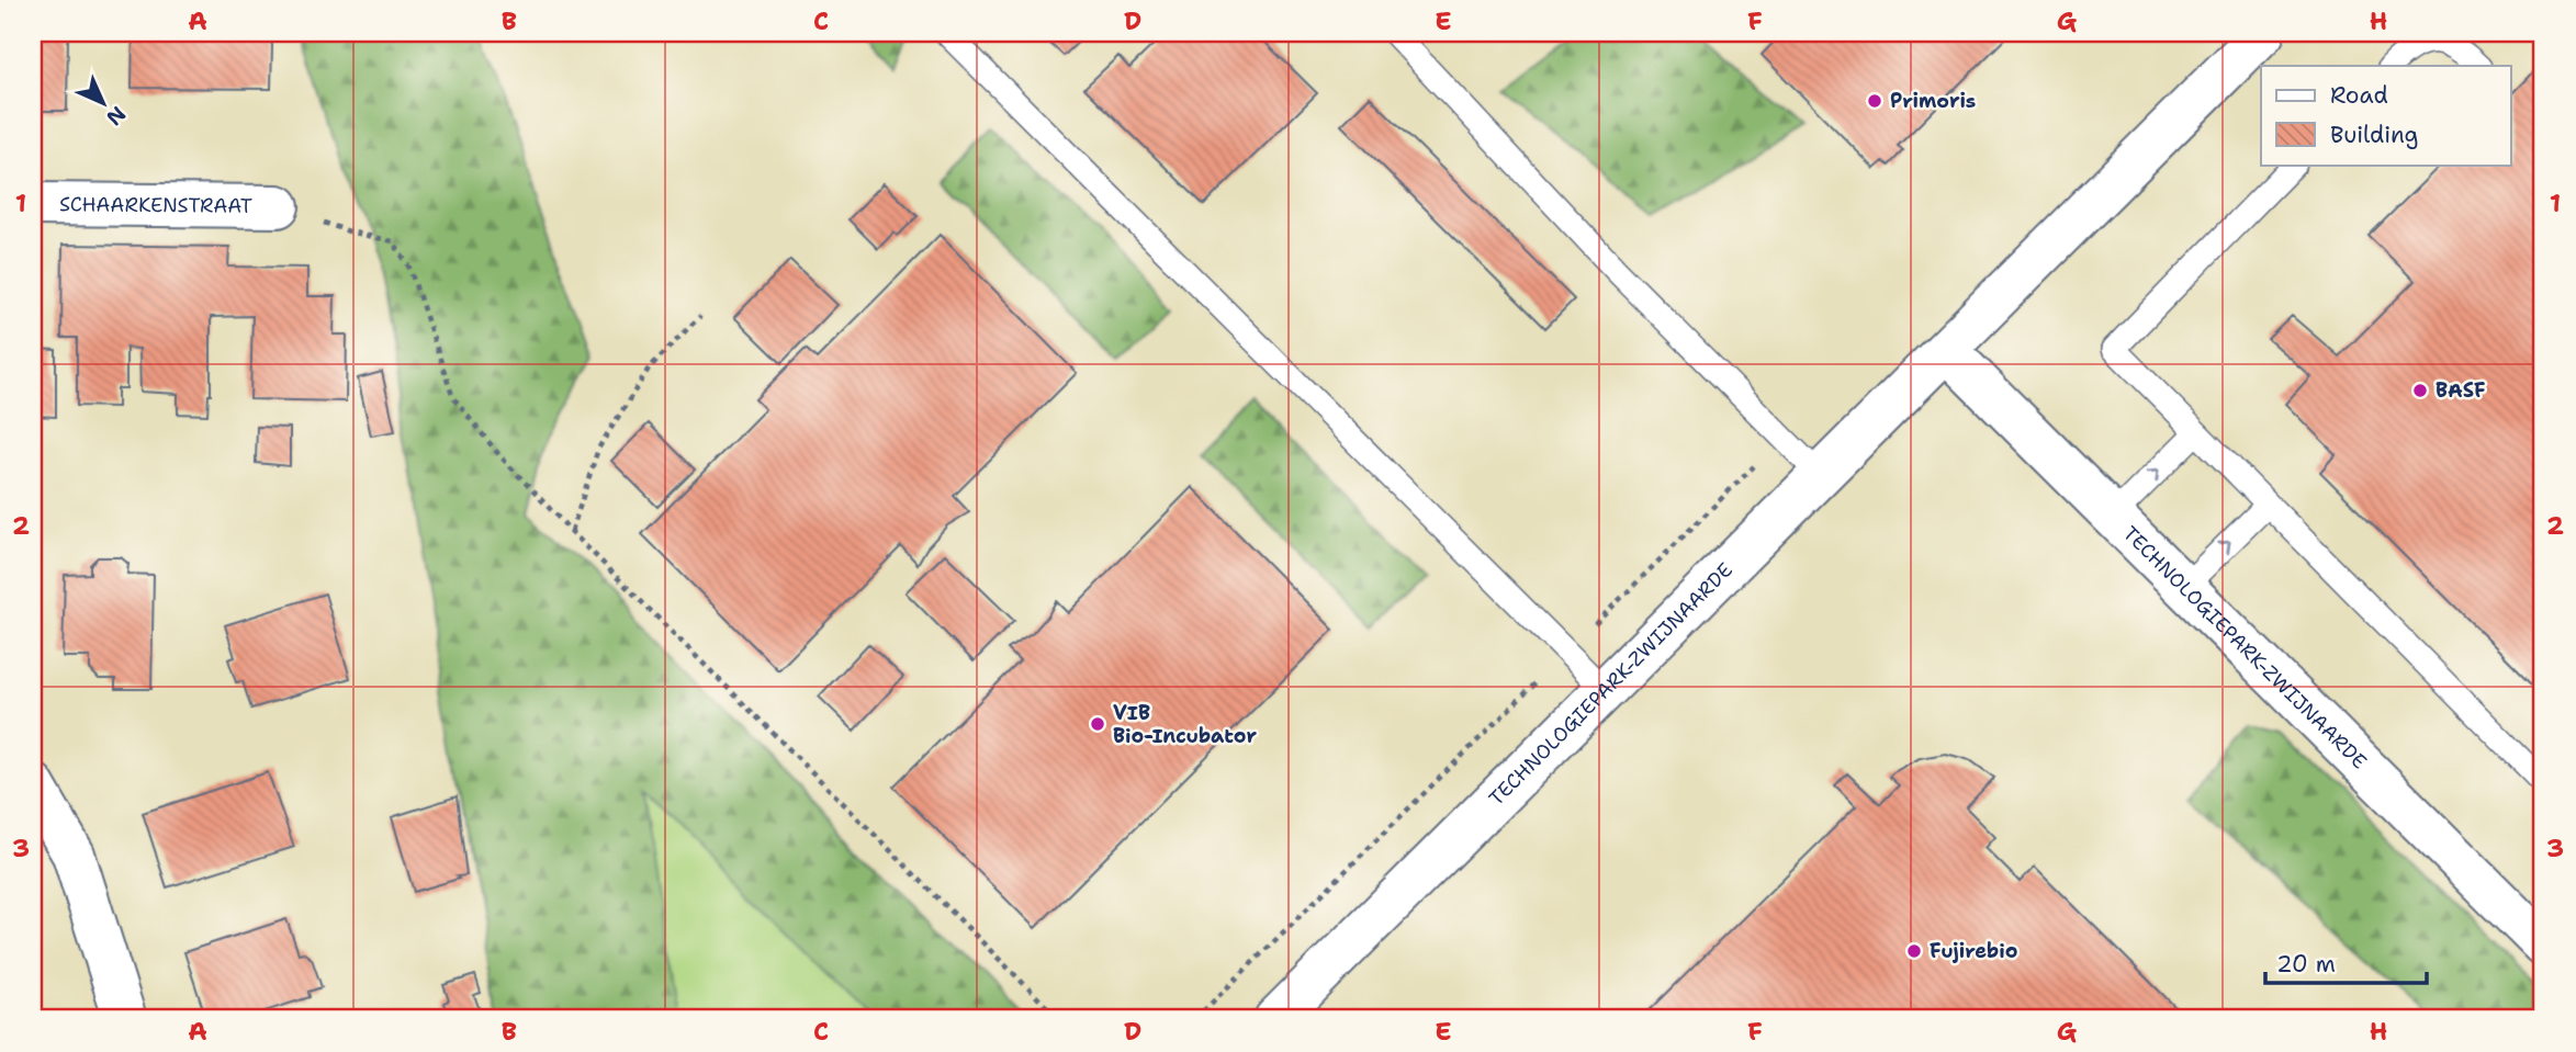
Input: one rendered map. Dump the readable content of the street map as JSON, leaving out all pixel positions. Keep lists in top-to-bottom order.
{
  "streets": {
    "street": ["SCHAARKENSTRAAT", "TECHNOLOGIEPARK-ZWIJNAARDE"]
  },
  "places": [
    "Primoris",
    "BASF",
    "VIB Bio-Incubator",
    "Fujirebio"
  ],
  "legend": ["Road", "Building"],
  "scale_bar": "20 m",
  "north": "bottom right",
  "grid": {
    "columns": [
      "A",
      "B",
      "C",
      "D",
      "E",
      "F",
      "G",
      "H"
    ],
    "rows": ["1", "2", "3"]
  }
}
